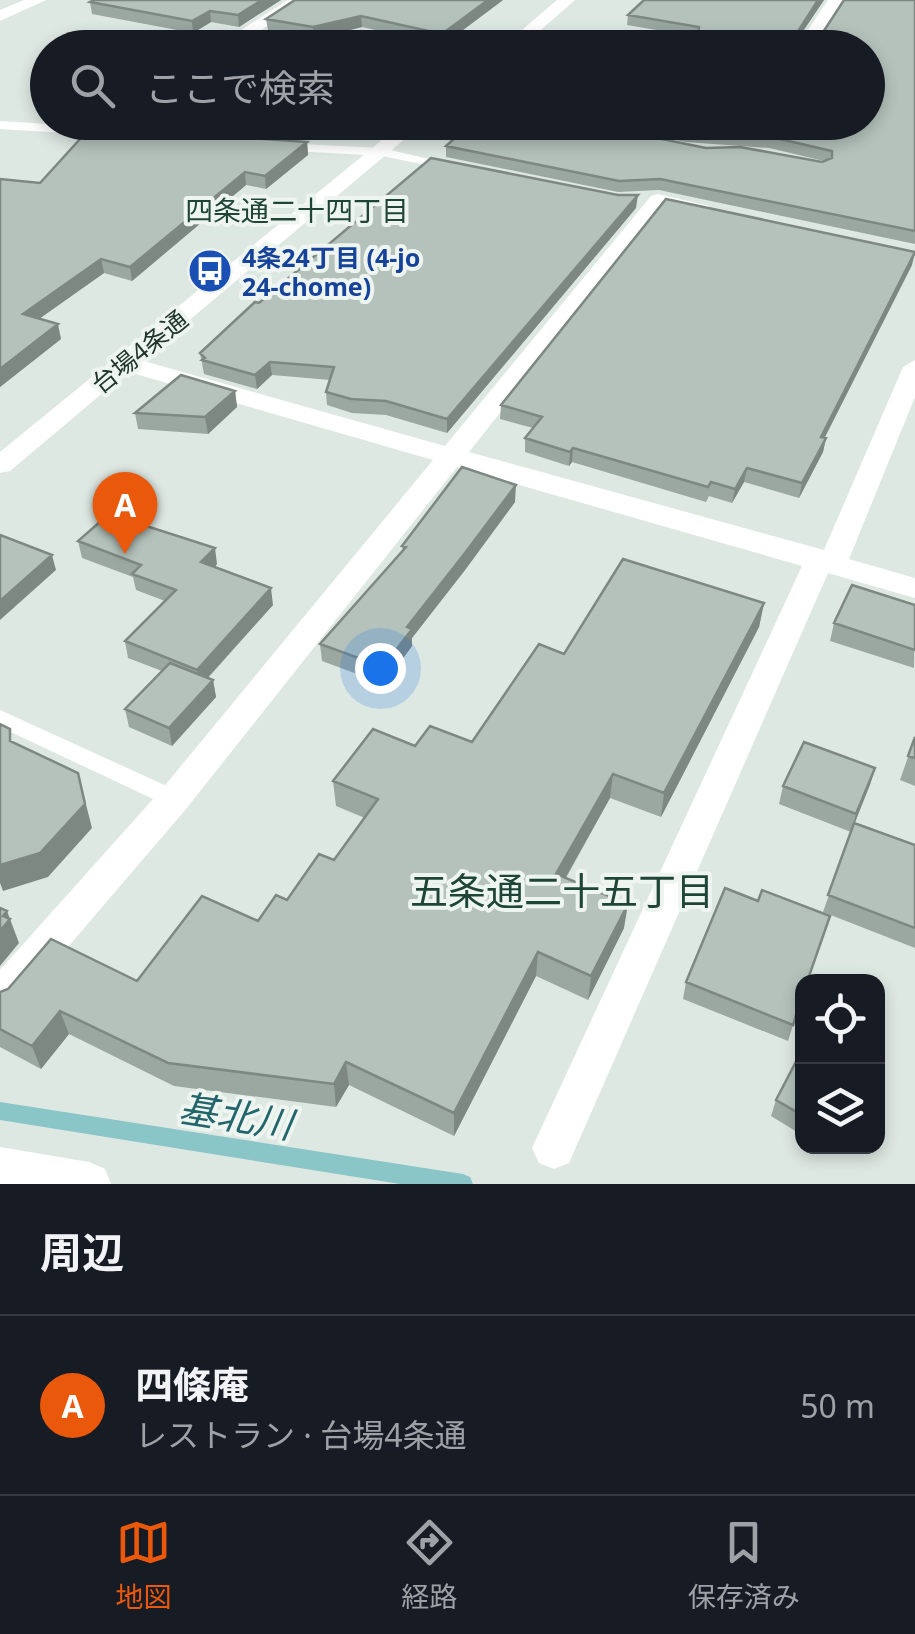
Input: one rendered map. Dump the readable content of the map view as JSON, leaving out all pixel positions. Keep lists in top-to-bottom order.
{
  "streets": {
    "street": ["台場4条通"]
  },
  "districts": ["四条通二十四丁目", "五条通二十五丁目"],
  "water": ["基北川"],
  "places": {
    "bus stop": ["4条24丁目 (4-jo 24-chome)"]
  },
  "page": {
    "search": "ここで検索",
    "pins": "A",
    "heading": "周辺",
    "list": [
      {
        "mark": "A",
        "name": "四條庵",
        "note": "レストラン · 台場4条通",
        "value": "50 m"
      }
    ],
    "nav": ["地図", "経路", "保存済み"]
  }
}
